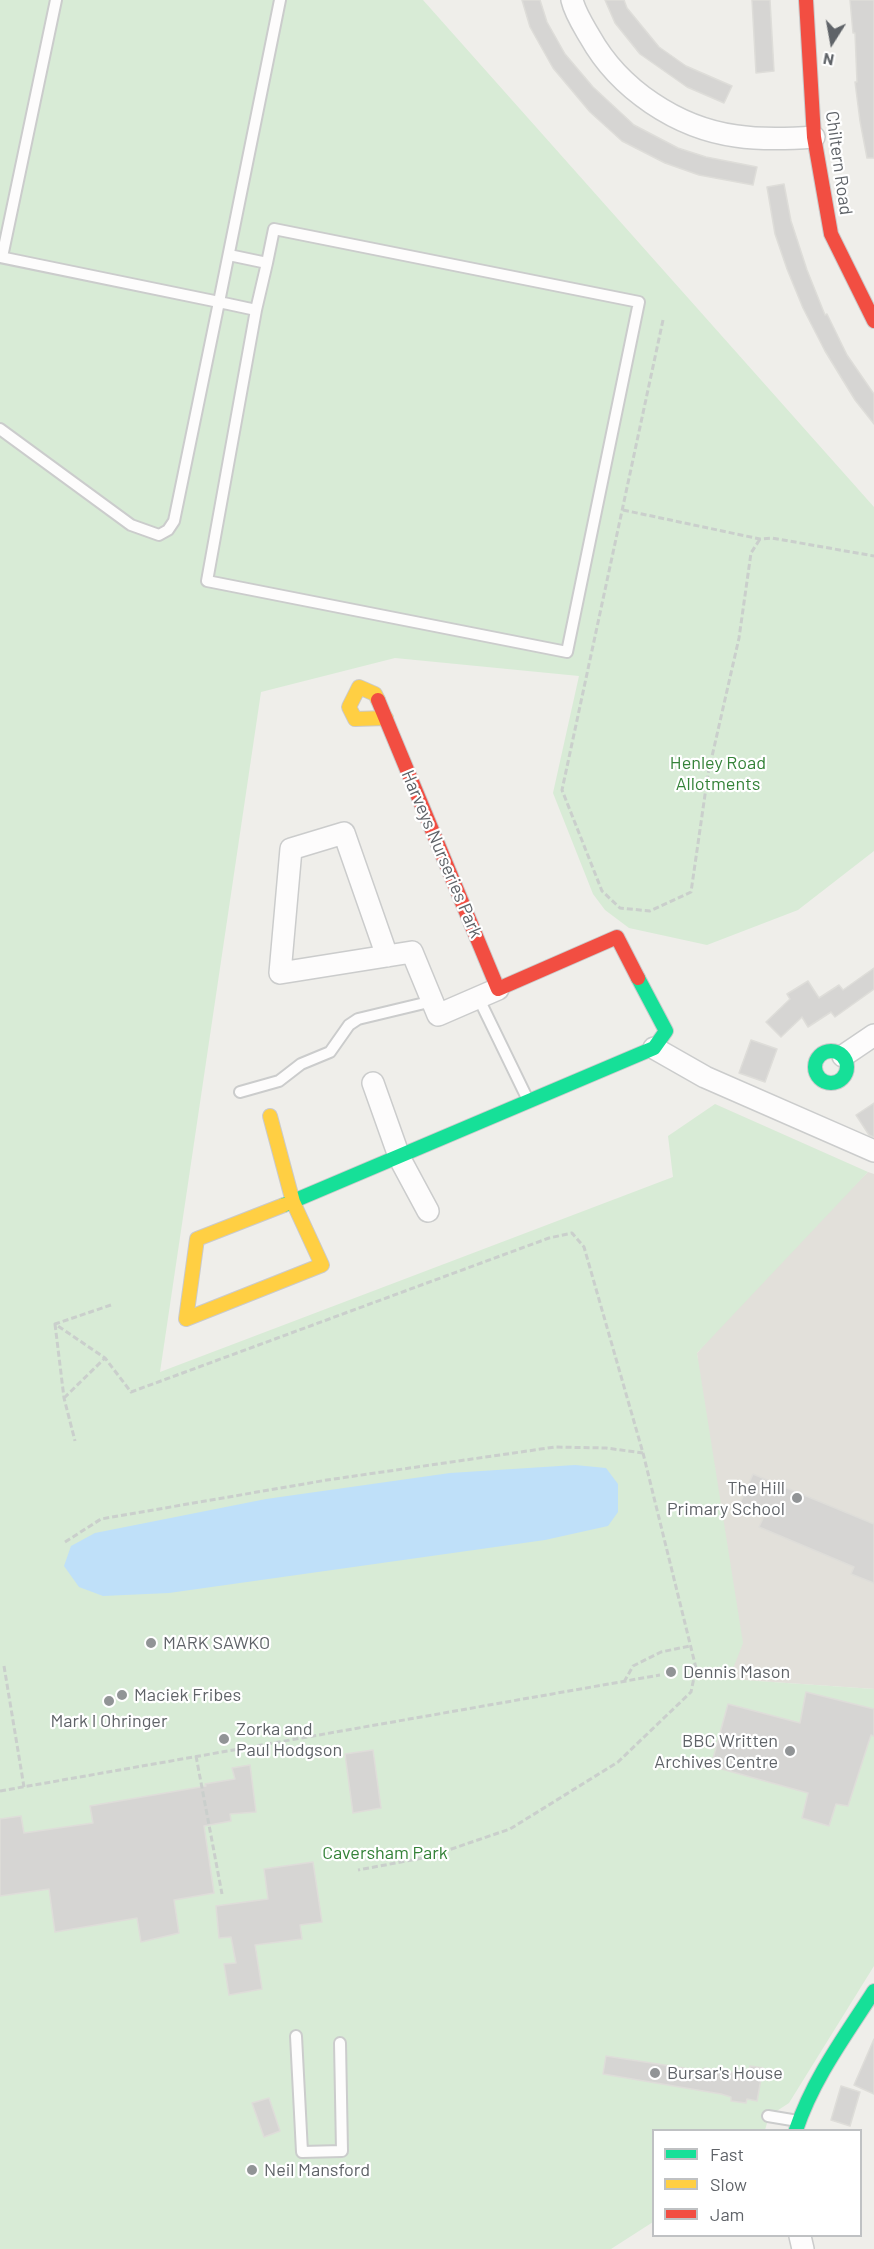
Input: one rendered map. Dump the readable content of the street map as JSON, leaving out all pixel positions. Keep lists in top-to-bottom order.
{
  "streets": {
    "street": ["Chiltern Road", "Harveys Nurseries Park"]
  },
  "parks": ["Henley Road Allotments", "Caversham Park"],
  "places": [
    "The Hill Primary School",
    "MARK SAWKO",
    "Dennis Mason",
    "Maciek Fribes",
    "Mark I Ohringer",
    "Zorka and Paul Hodgson",
    "BBC Written Archives Centre",
    "Bursar's House",
    "Neil Mansford"
  ],
  "legend": ["Fast", "Slow", "Jam"],
  "north": "bottom"
}
